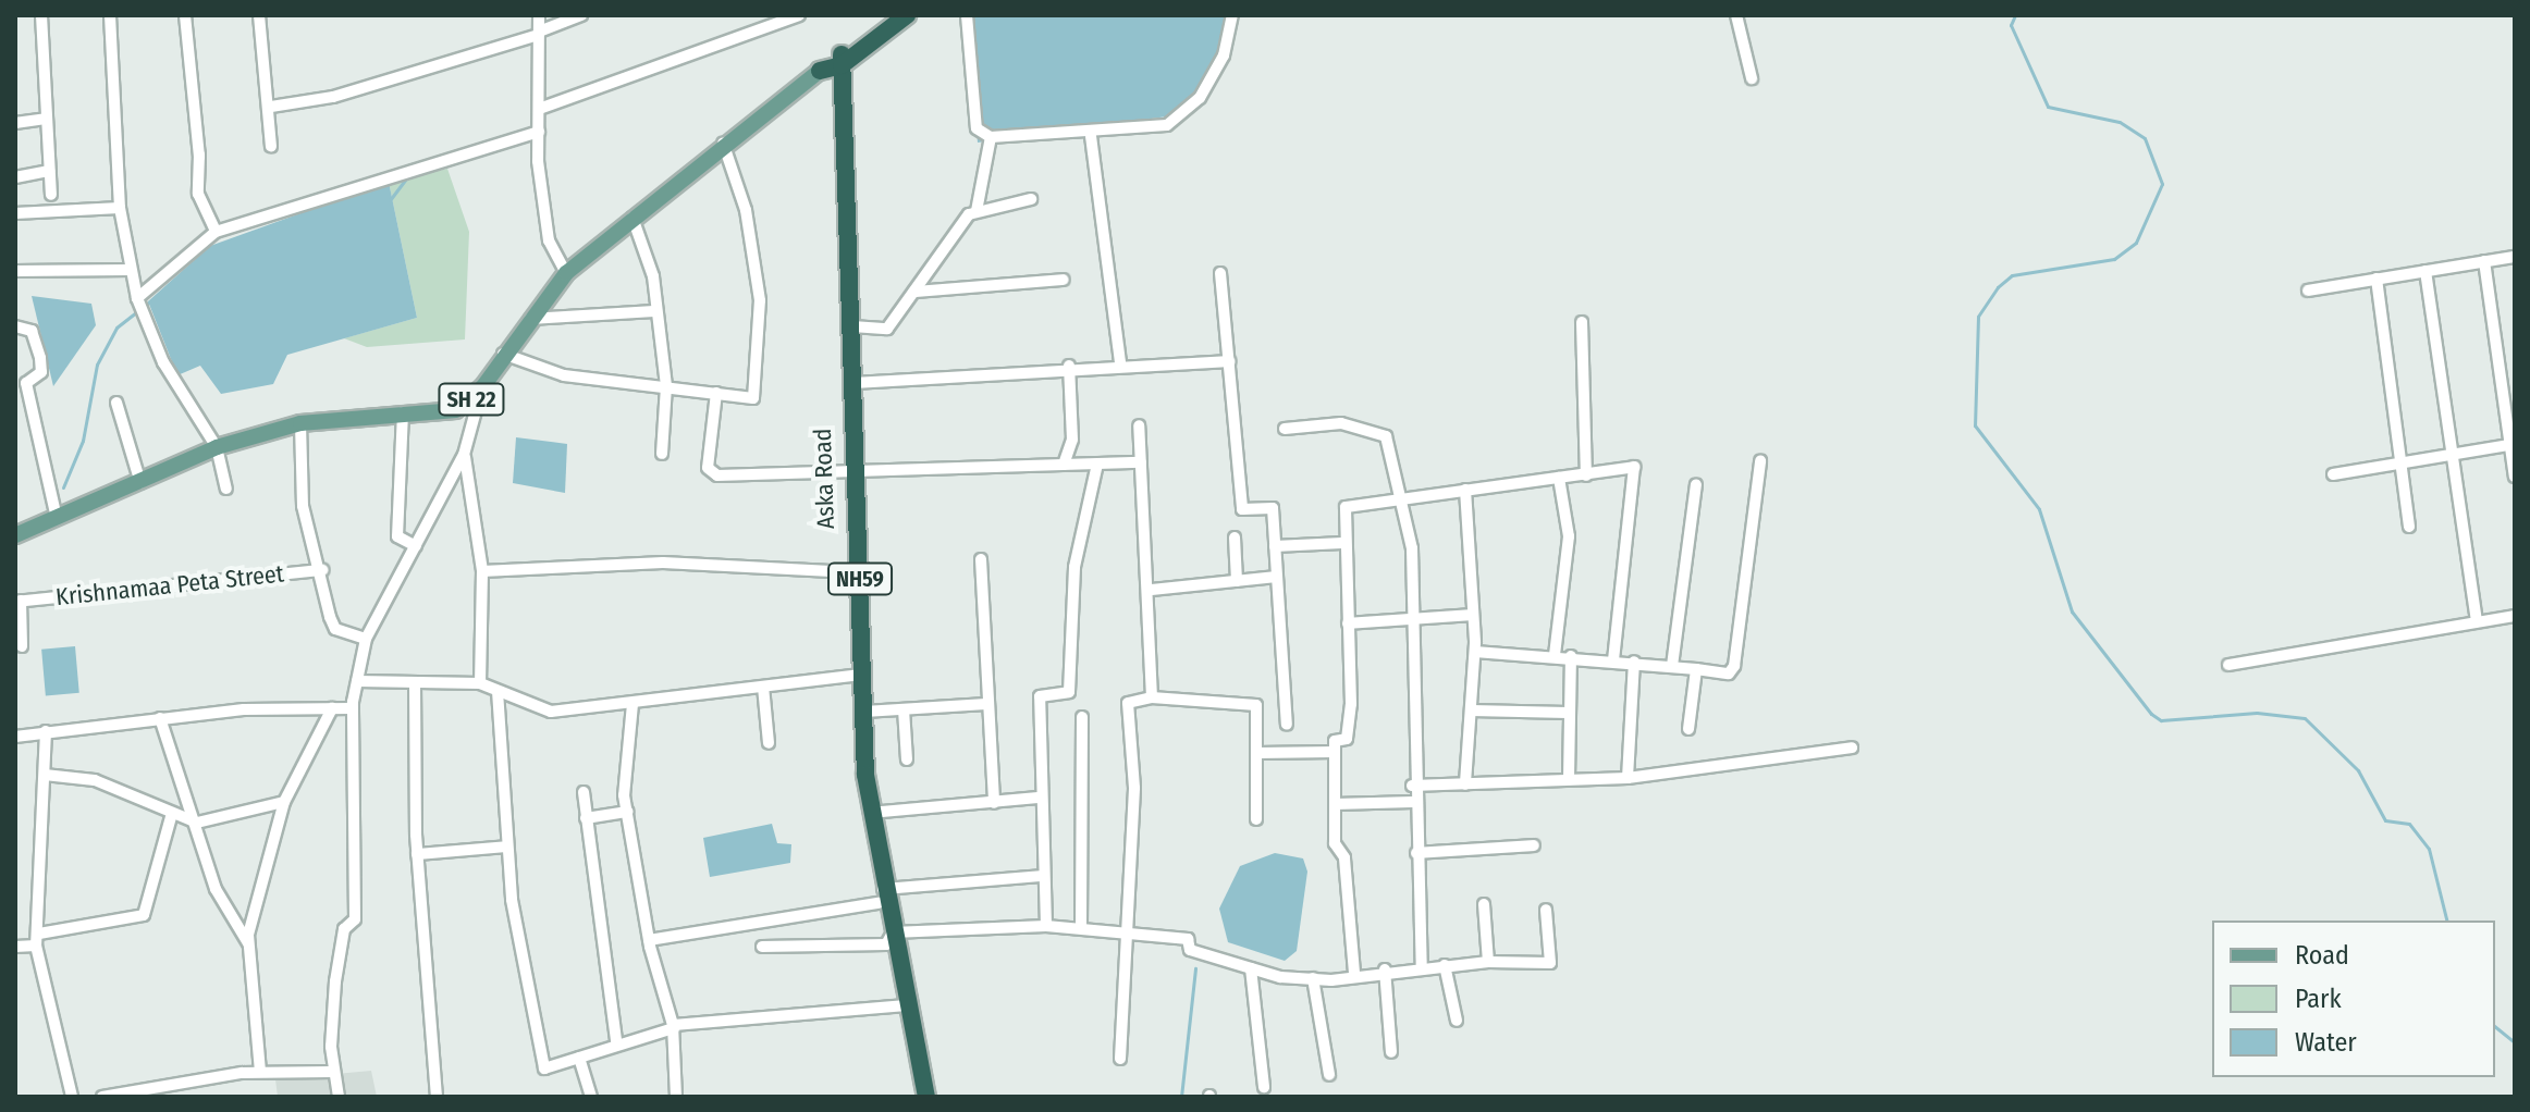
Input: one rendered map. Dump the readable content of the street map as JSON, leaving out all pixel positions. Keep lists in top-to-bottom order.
{
  "streets": {
    "highway": ["Aska Road", "NH59"],
    "main road": ["SH 22"],
    "street": ["Krishnamaa Peta Street"]
  },
  "crossings": [
    ["SH 22", "Aska Road"],
    ["SH 22", "NH59"],
    ["Aska Road", "NH59"]
  ],
  "legend": ["Road", "Park", "Water"]
}
